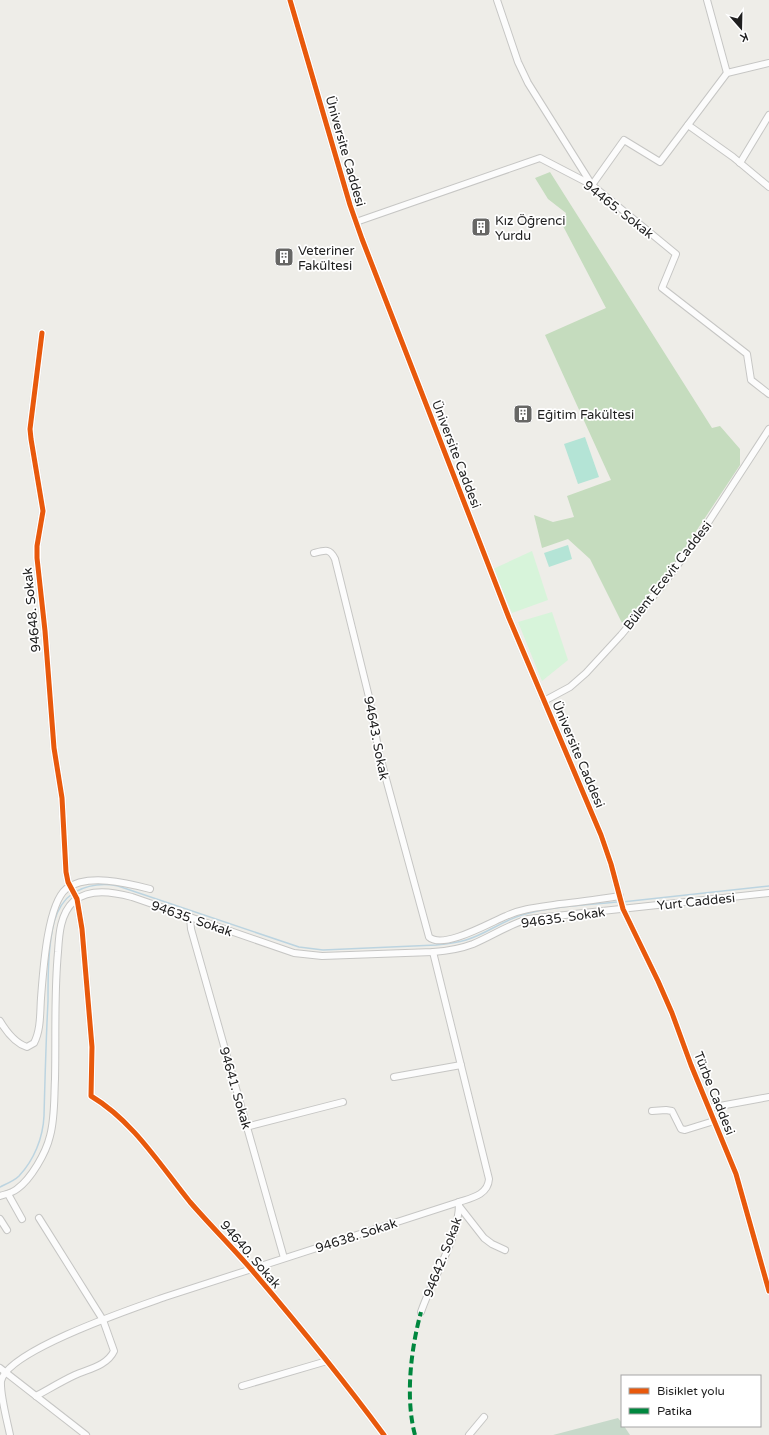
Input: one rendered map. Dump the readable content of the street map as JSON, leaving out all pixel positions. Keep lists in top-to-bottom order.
{
  "streets": {
    "street": [
      "Üniversite Caddesi",
      "94465. Sokak",
      "Bülent Ecevit Caddesi",
      "94648. Sokak",
      "94643. Sokak",
      "Yurt Caddesi",
      "94635. Sokak",
      "94641. Sokak",
      "Türbe Caddesi",
      "94638. Sokak",
      "94640. Sokak",
      "94642. Sokak"
    ]
  },
  "crossings": [
    ["Üniversite Caddesi", "94465. Sokak"],
    ["Üniversite Caddesi", "Bülent Ecevit Caddesi"],
    ["Üniversite Caddesi", "Yurt Caddesi"],
    ["Üniversite Caddesi", "94635. Sokak"],
    ["Üniversite Caddesi", "Türbe Caddesi"],
    ["94648. Sokak", "94635. Sokak"],
    ["94648. Sokak", "94640. Sokak"],
    ["94643. Sokak", "94635. Sokak"],
    ["Yurt Caddesi", "94635. Sokak"],
    ["Yurt Caddesi", "Türbe Caddesi"],
    ["94635. Sokak", "94641. Sokak"],
    ["94635. Sokak", "Türbe Caddesi"],
    ["94635. Sokak", "94638. Sokak"],
    ["94635. Sokak", "94640. Sokak"],
    ["94641. Sokak", "94638. Sokak"],
    ["94638. Sokak", "94640. Sokak"],
    ["94638. Sokak", "94642. Sokak"]
  ],
  "places": {
    "building": ["Kız Öğrenci Yurdu", "Veteriner Fakültesi", "Eğitim Fakültesi"]
  },
  "legend": ["Bisiklet yolu", "Patika"],
  "north": "bottom"
}
